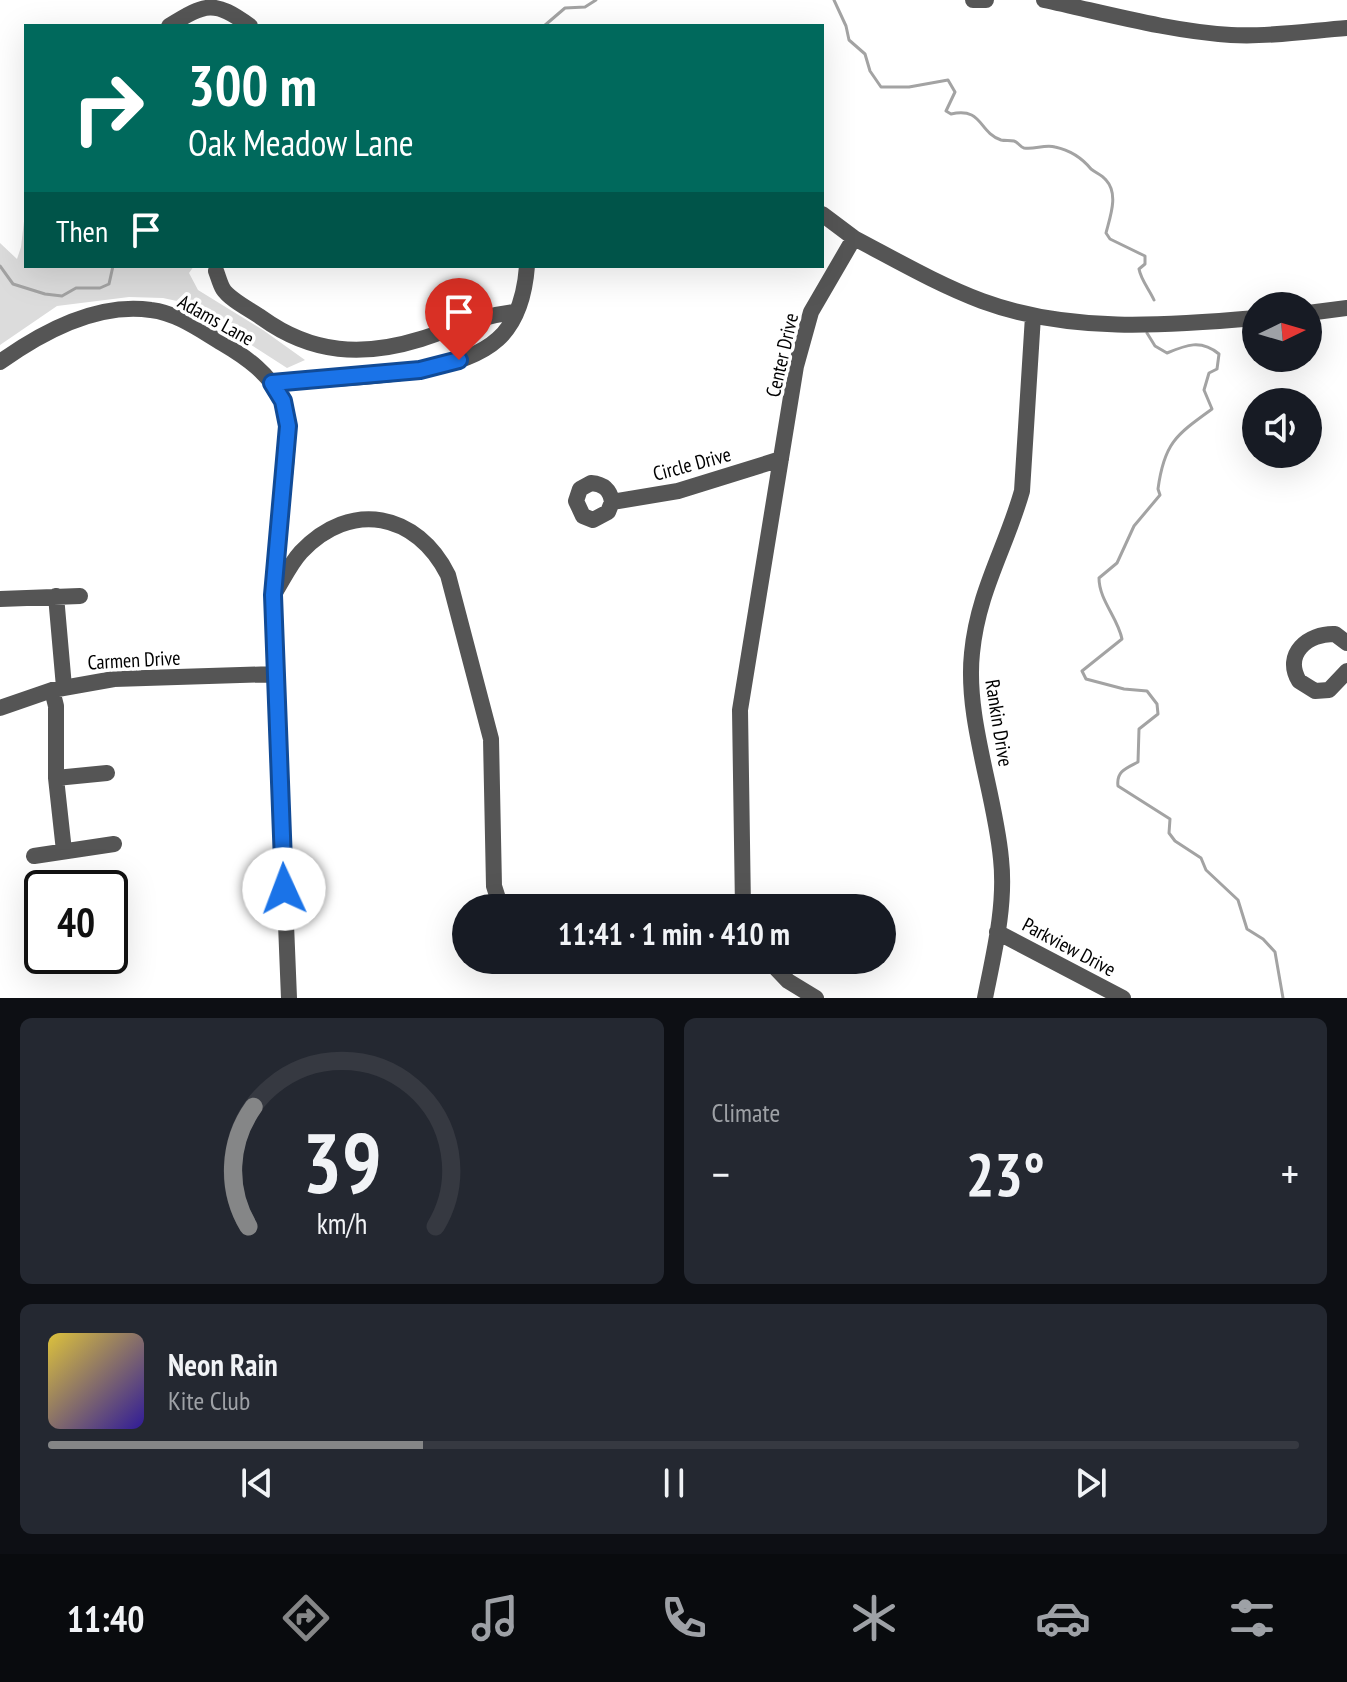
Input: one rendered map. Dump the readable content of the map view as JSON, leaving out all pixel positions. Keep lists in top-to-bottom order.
{
  "streets": {
    "street": [
      "Adams Lane",
      "Center Drive",
      "Circle Drive",
      "Carmen Drive",
      "Rankin Drive",
      "Parkview Drive"
    ]
  },
  "crossings": [
    ["Center Drive", "Circle Drive"],
    ["Rankin Drive", "Parkview Drive"]
  ],
  "north": "right",
  "page": {
    "turn": ["300 m", "Oak Meadow Lane"],
    "then": "Then",
    "limit": "40",
    "trip": "11:41 · 1 min · 410 m",
    "tile": "Climate",
    "heat": ["−", "23°", "+"],
    "song": ["Neon Rain", "Kite Club"],
    "tabs": "11:40",
    "gauge": ["39", "km/h"]
  }
}
